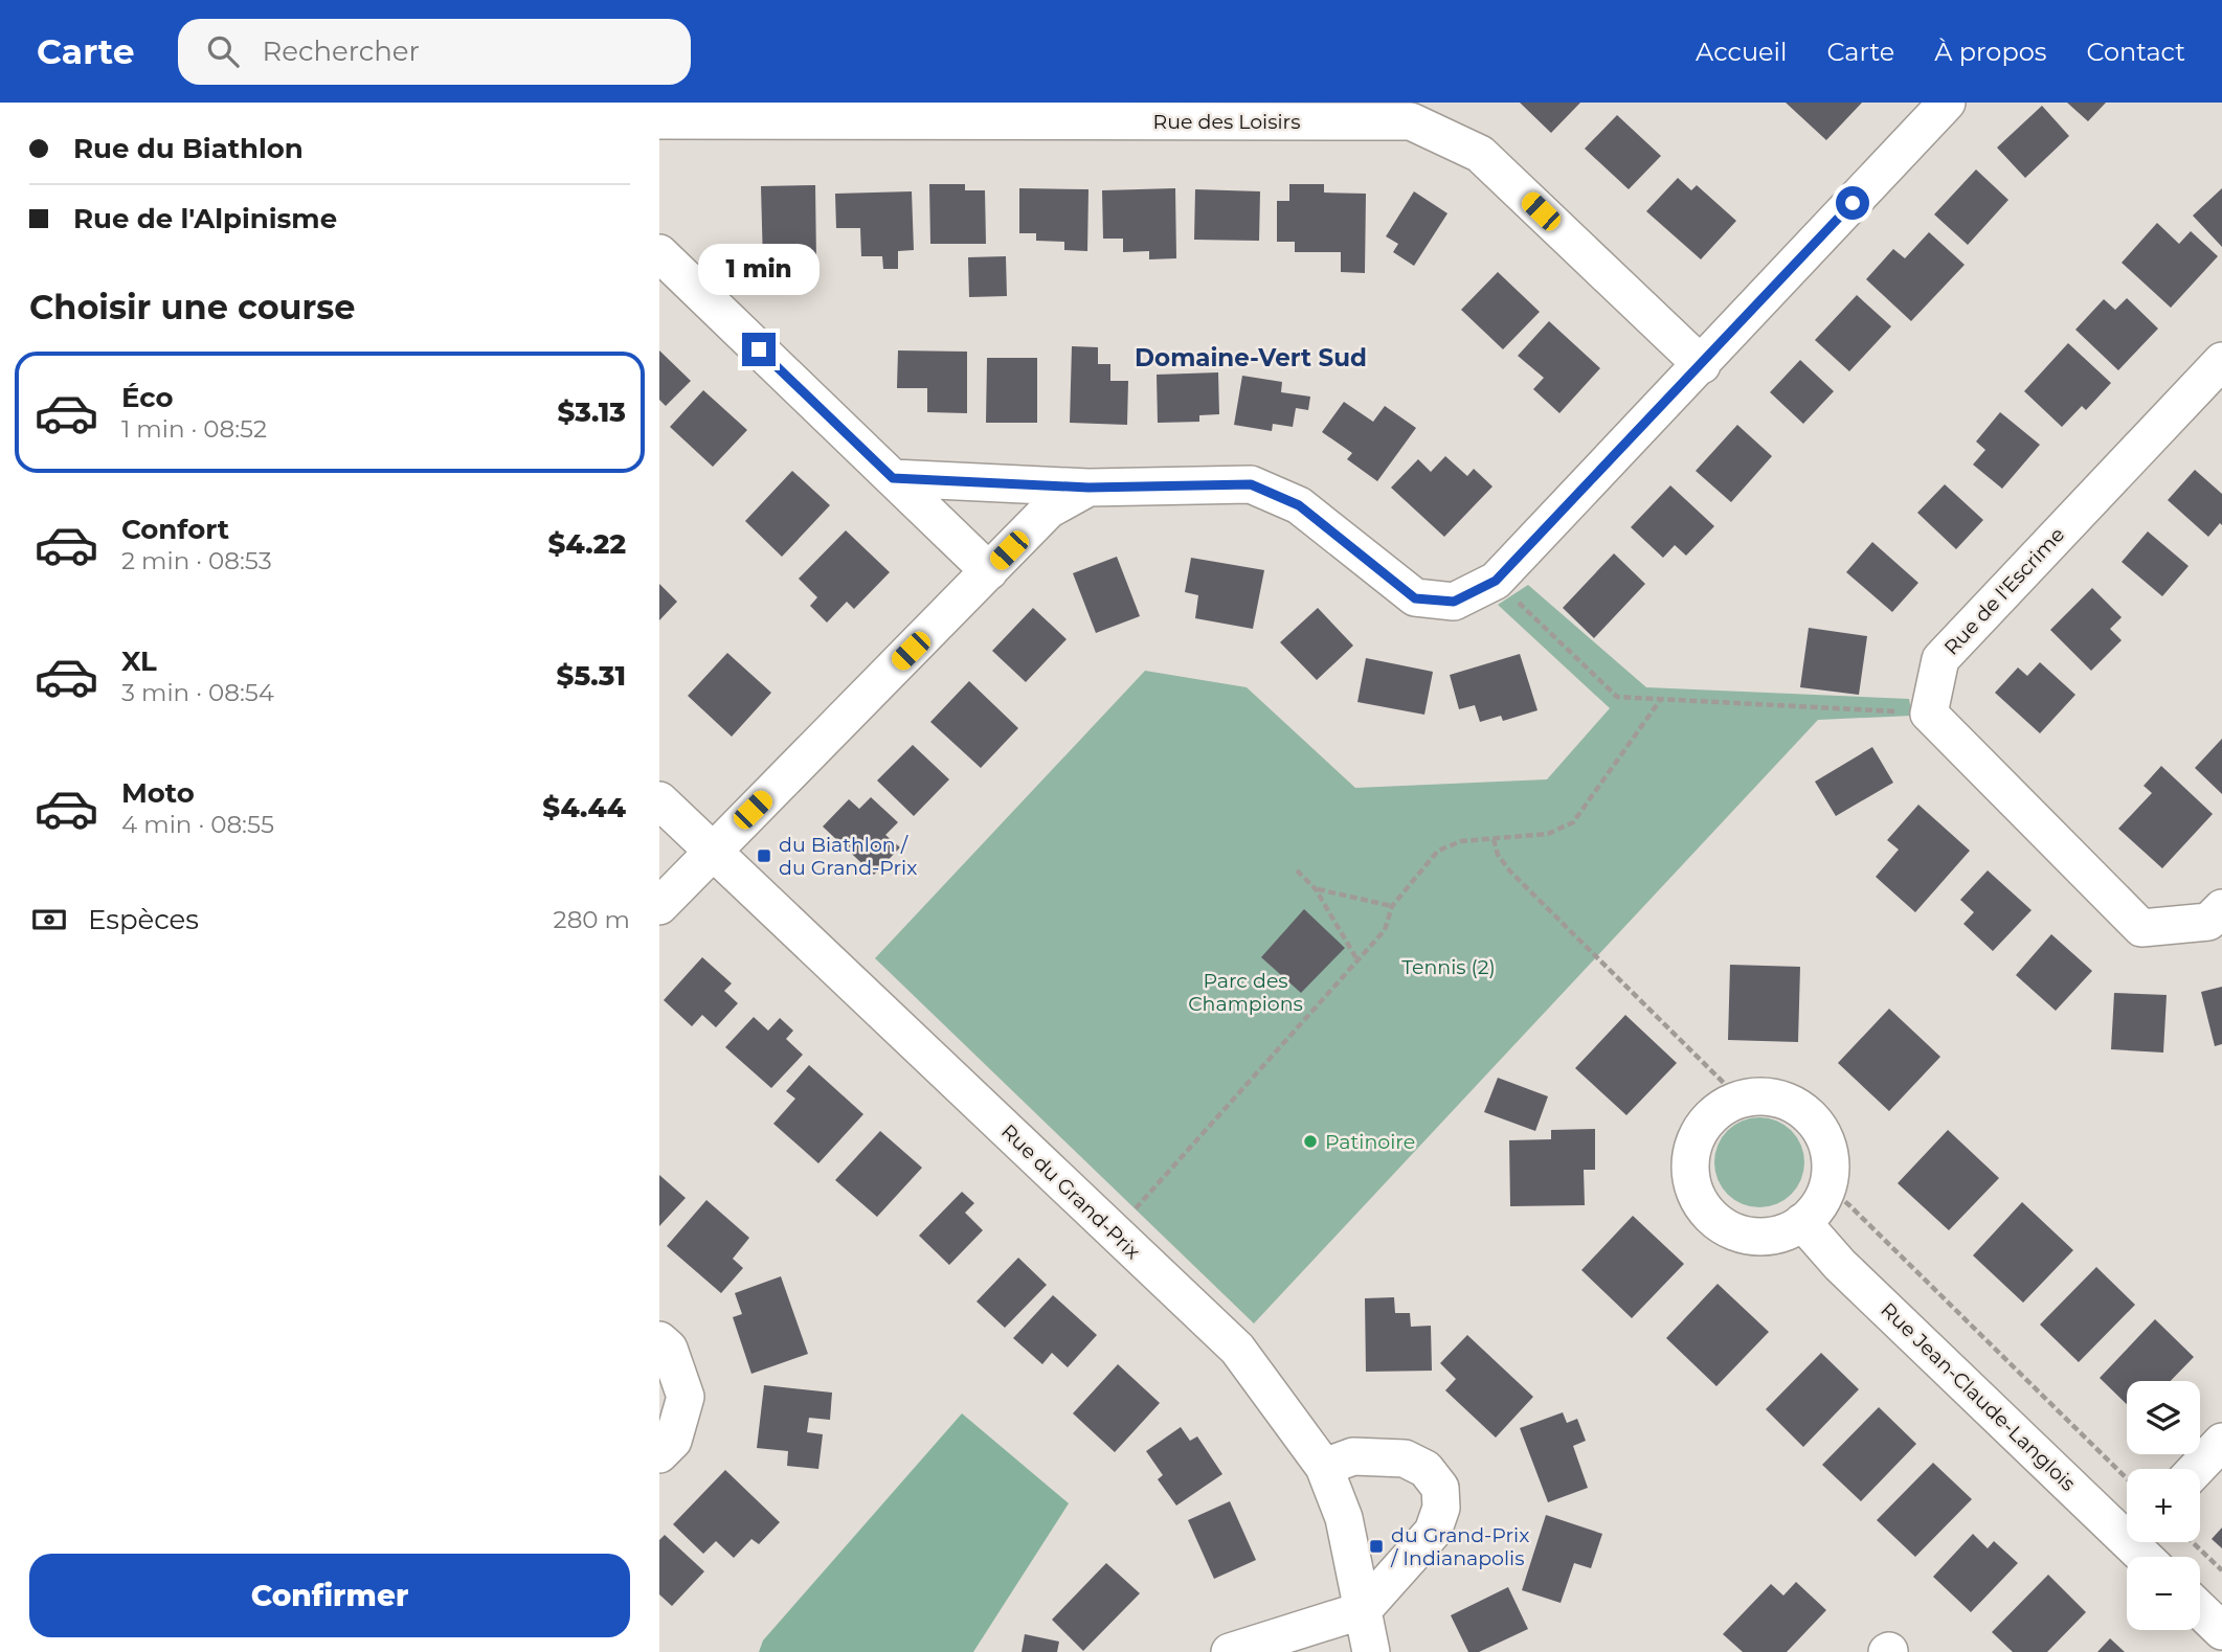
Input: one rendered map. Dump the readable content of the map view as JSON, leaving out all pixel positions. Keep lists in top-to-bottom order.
{
  "streets": {
    "street": [
      "Rue des Loisirs",
      "Rue de l'Escrime",
      "Rue du Grand-Prix",
      "Rue Jean-Claude-Langlois"
    ]
  },
  "districts": ["Domaine-Vert Sud"],
  "parks": ["Tennis (2)", "Parc des Champions"],
  "places": {
    "transit": ["du Biathlon / du Grand-Prix", "du Grand-Prix / Indianapolis"],
    "other": ["Patinoire"]
  },
  "page": {
    "header": "Carte",
    "search": "Rechercher",
    "nav": [
      "Accueil",
      "Carte",
      "À propos",
      "Contact"
    ],
    "banner": ["Rue du Biathlon", "Rue de l'Alpinisme"],
    "bubble": "1 min",
    "heading": "Choisir une course",
    "list": [
      {
        "name": "Éco",
        "note": "1 min · 08:52",
        "value": "$3.13"
      },
      {
        "name": "Confort",
        "note": "2 min · 08:53",
        "value": "$4.22"
      },
      {
        "name": "XL",
        "note": "3 min · 08:54",
        "value": "$5.31"
      },
      {
        "name": "Moto",
        "note": "4 min · 08:55",
        "value": "$4.44"
      }
    ],
    "pay": ["Espèces", "280 m"],
    "map_buttons": ["+", "−"],
    "buttons": "Confirmer"
  }
}
